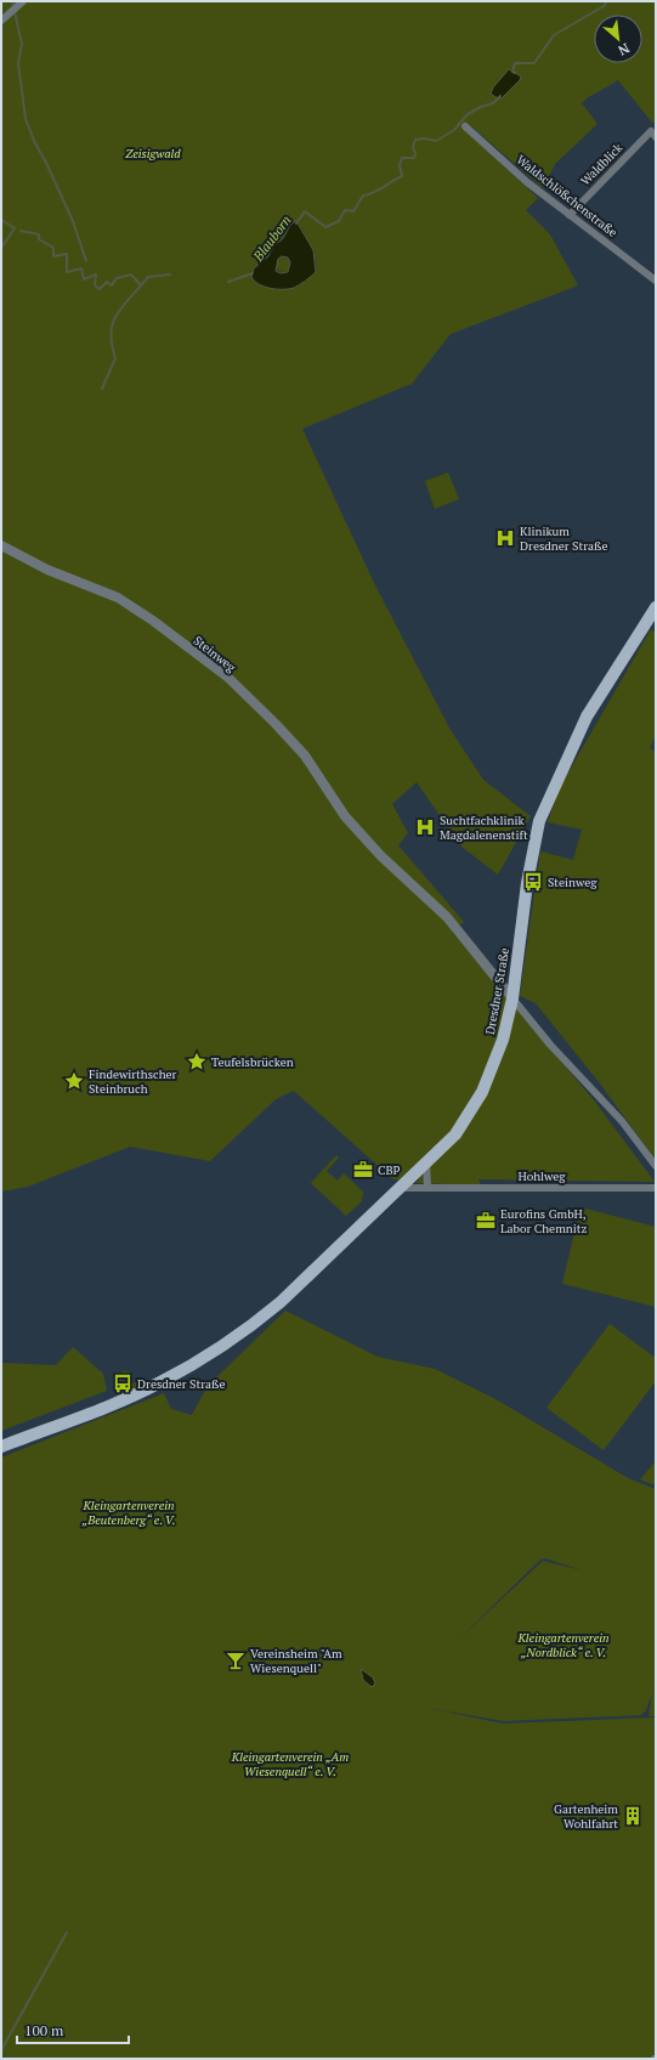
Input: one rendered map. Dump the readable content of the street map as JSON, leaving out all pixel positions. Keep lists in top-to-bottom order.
{
  "streets": {
    "main road": ["Dresdner Straße"],
    "street": [
      "Waldblick",
      "Waldschlößchenstraße",
      "Steinweg",
      "Hohlweg"
    ]
  },
  "crossings": [
    ["Waldblick", "Waldschlößchenstraße"],
    ["Steinweg", "Dresdner Straße"],
    ["Dresdner Straße", "Hohlweg"]
  ],
  "water": ["Blauborn"],
  "parks": [
    "Zeisigwald",
    "Kleingartenverein „Beutenberg“ e. V.",
    "Kleingartenverein „Nordblick“ e. V.",
    "Kleingartenverein „Am Wiesenquell“ e. V."
  ],
  "places": {
    "hospital": ["Klinikum Dresdner Straße", "Suchtfachklinik Magdalenenstift"],
    "bus stop": ["Steinweg", "Dresdner Straße"],
    "place": ["Teufelsbrücken", "Findewirthscher Steinbruch"],
    "office": ["CBP", "Eurofins GmbH, Labor Chemnitz"],
    "bar": ["Vereinsheim \"Am Wiesenquell\""],
    "building": ["Gartenheim Wohlfahrt"]
  },
  "scale_bar": "100 m",
  "north": "bottom right"
}
